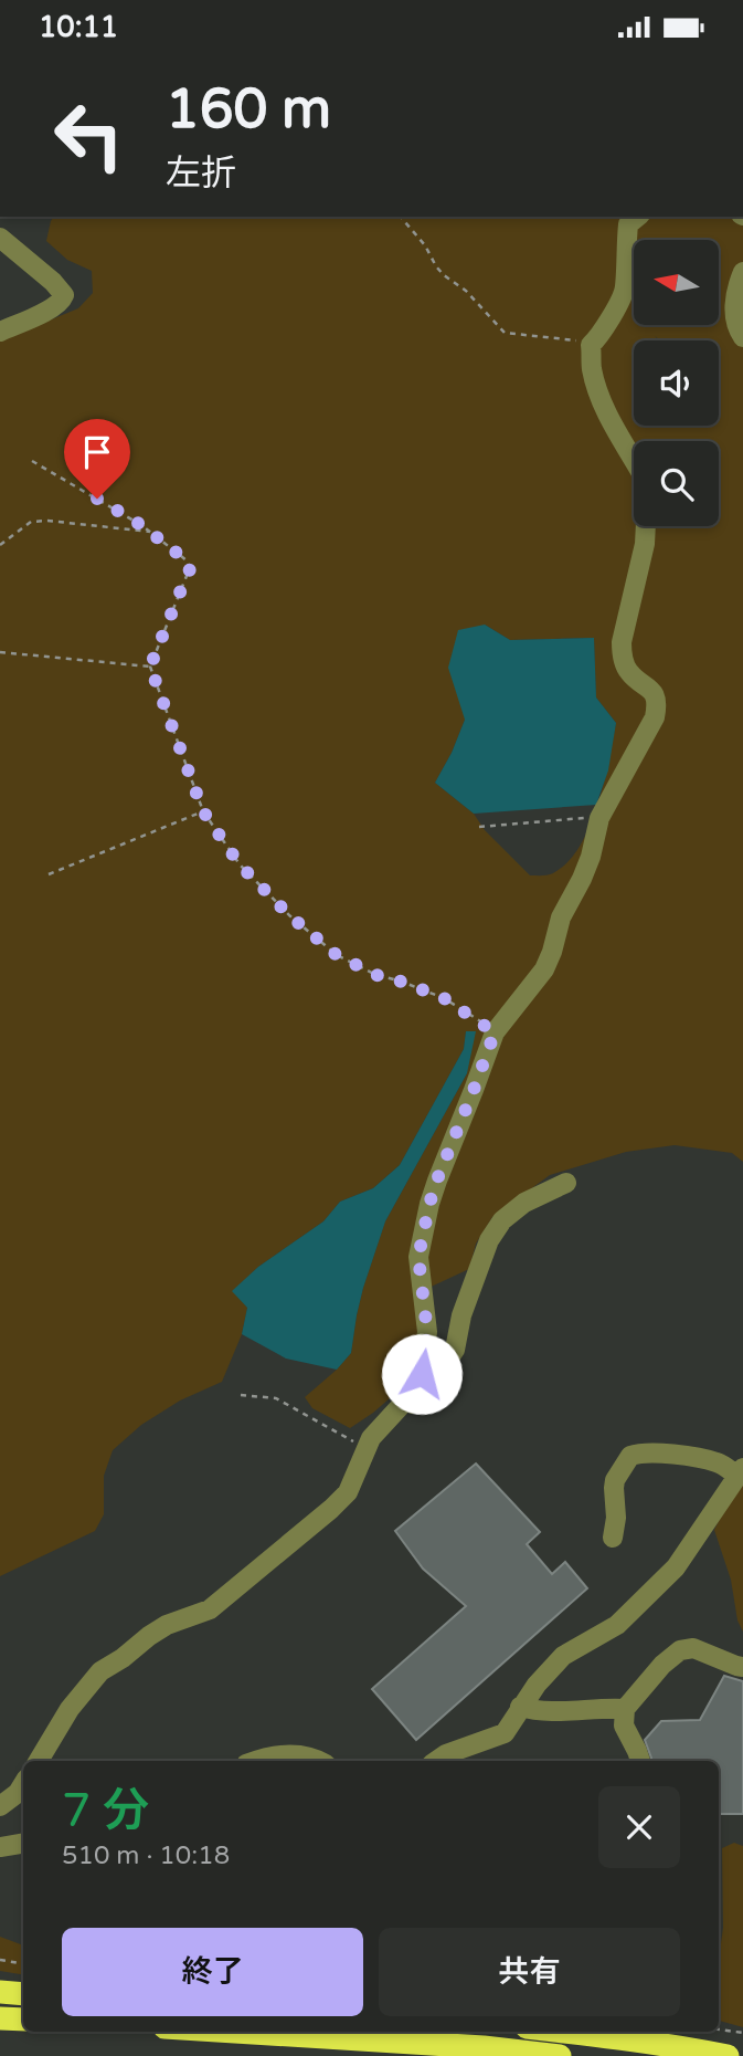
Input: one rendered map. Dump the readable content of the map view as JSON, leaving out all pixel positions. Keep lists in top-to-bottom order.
{
  "north": "left",
  "page": {
    "status": "10:11",
    "turn": ["160 m", "左折"],
    "heading": ["7 分", "510 m · 10:18"],
    "buttons": ["終了", "共有"]
  }
}
